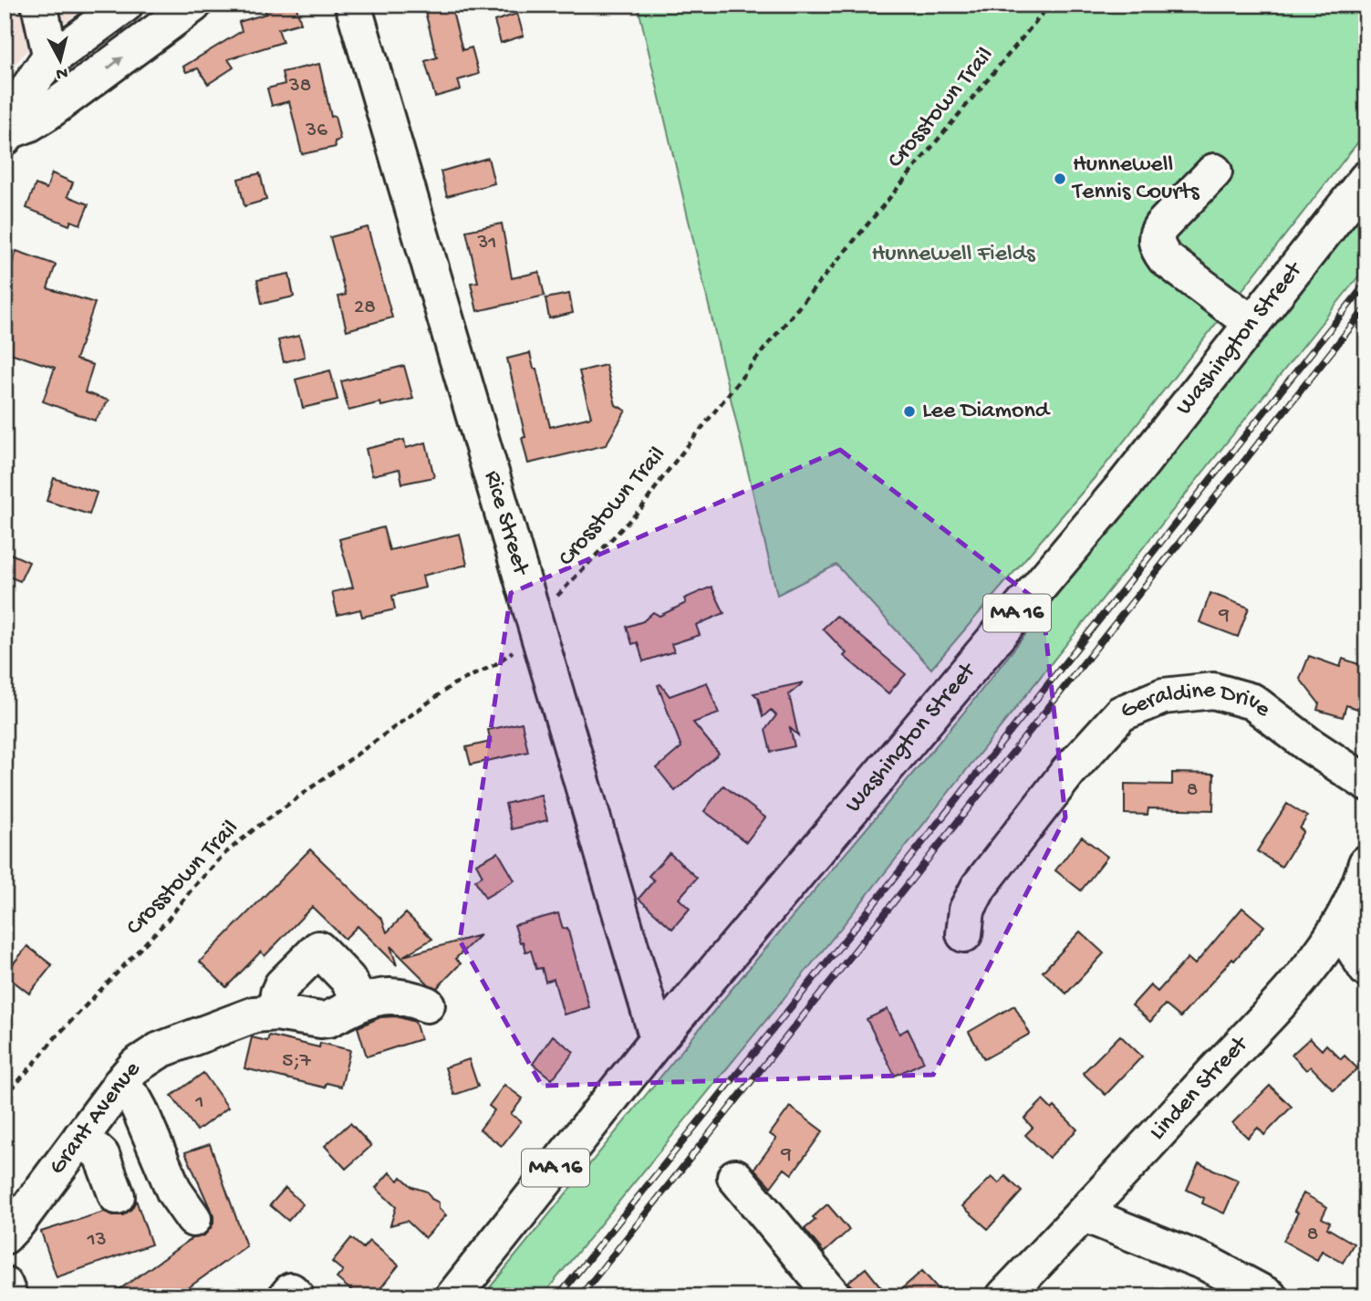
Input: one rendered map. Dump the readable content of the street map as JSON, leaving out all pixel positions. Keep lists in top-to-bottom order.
{
  "streets": {
    "street": [
      "Washington Street",
      "Rice Street",
      "MA 16",
      "Geraldine Drive",
      "Linden Street",
      "Grant Avenue"
    ],
    "path": ["Crosstown Trail"]
  },
  "crossings": [
    ["Crosstown Trail", "Rice Street"],
    ["Washington Street", "Rice Street"]
  ],
  "parks": ["Hunnewell Fields"],
  "places": ["Hunnewell Tennis Courts", "Lee Diamond"],
  "house_numbers": [
    "38",
    "36",
    "31",
    "28",
    "9",
    "8",
    "5;7",
    "1",
    "9",
    "8",
    "13"
  ],
  "north": "bottom"
}
